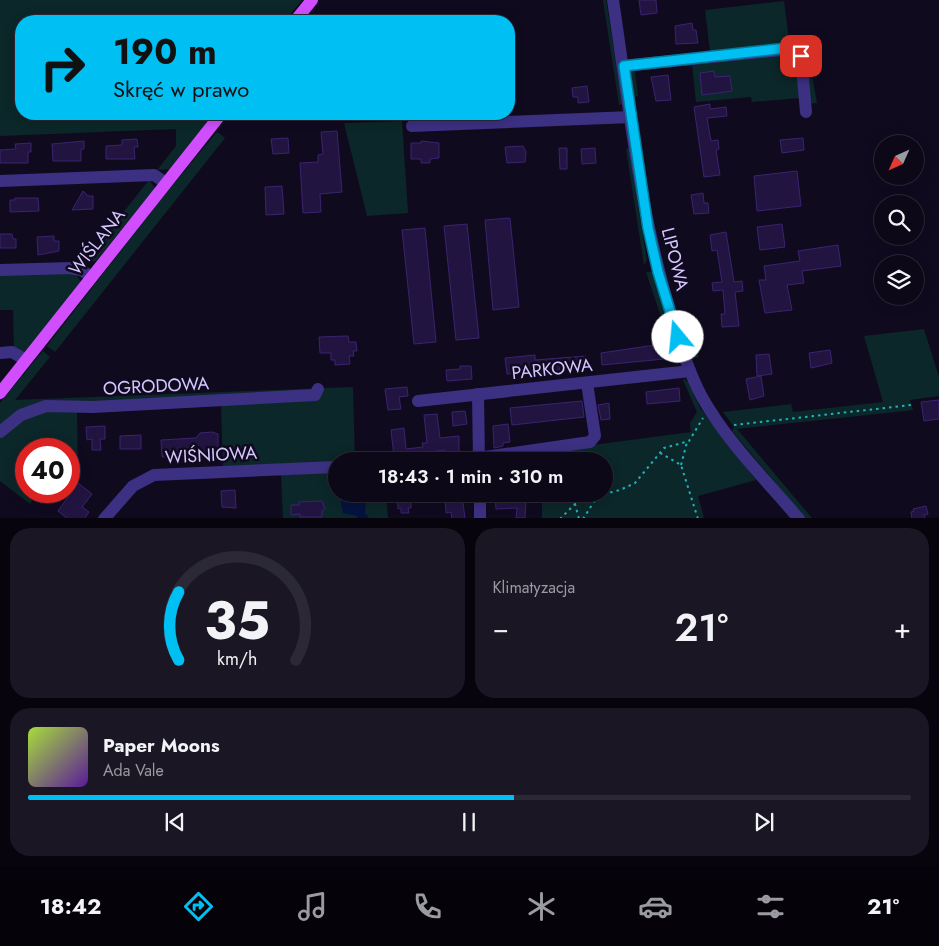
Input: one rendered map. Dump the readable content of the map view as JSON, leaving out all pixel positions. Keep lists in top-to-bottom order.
{
  "streets": {
    "main road": ["WIŚLANA"],
    "street": [
      "LIPOWA",
      "PARKOWA",
      "OGRODOWA",
      "WIŚNIOWA"
    ]
  },
  "crossings": [
    ["LIPOWA", "PARKOWA"]
  ],
  "north": "bottom left",
  "page": {
    "turn": ["190 m", "Skręć w prawo"],
    "limit": "40",
    "trip": "18:43 · 1 min · 310 m",
    "tile": "Klimatyzacja",
    "heat": ["−", "21°", "+"],
    "song": ["Paper Moons", "Ada Vale"],
    "tabs": ["18:42", "21°"],
    "gauge": ["35", "km/h"]
  }
}
